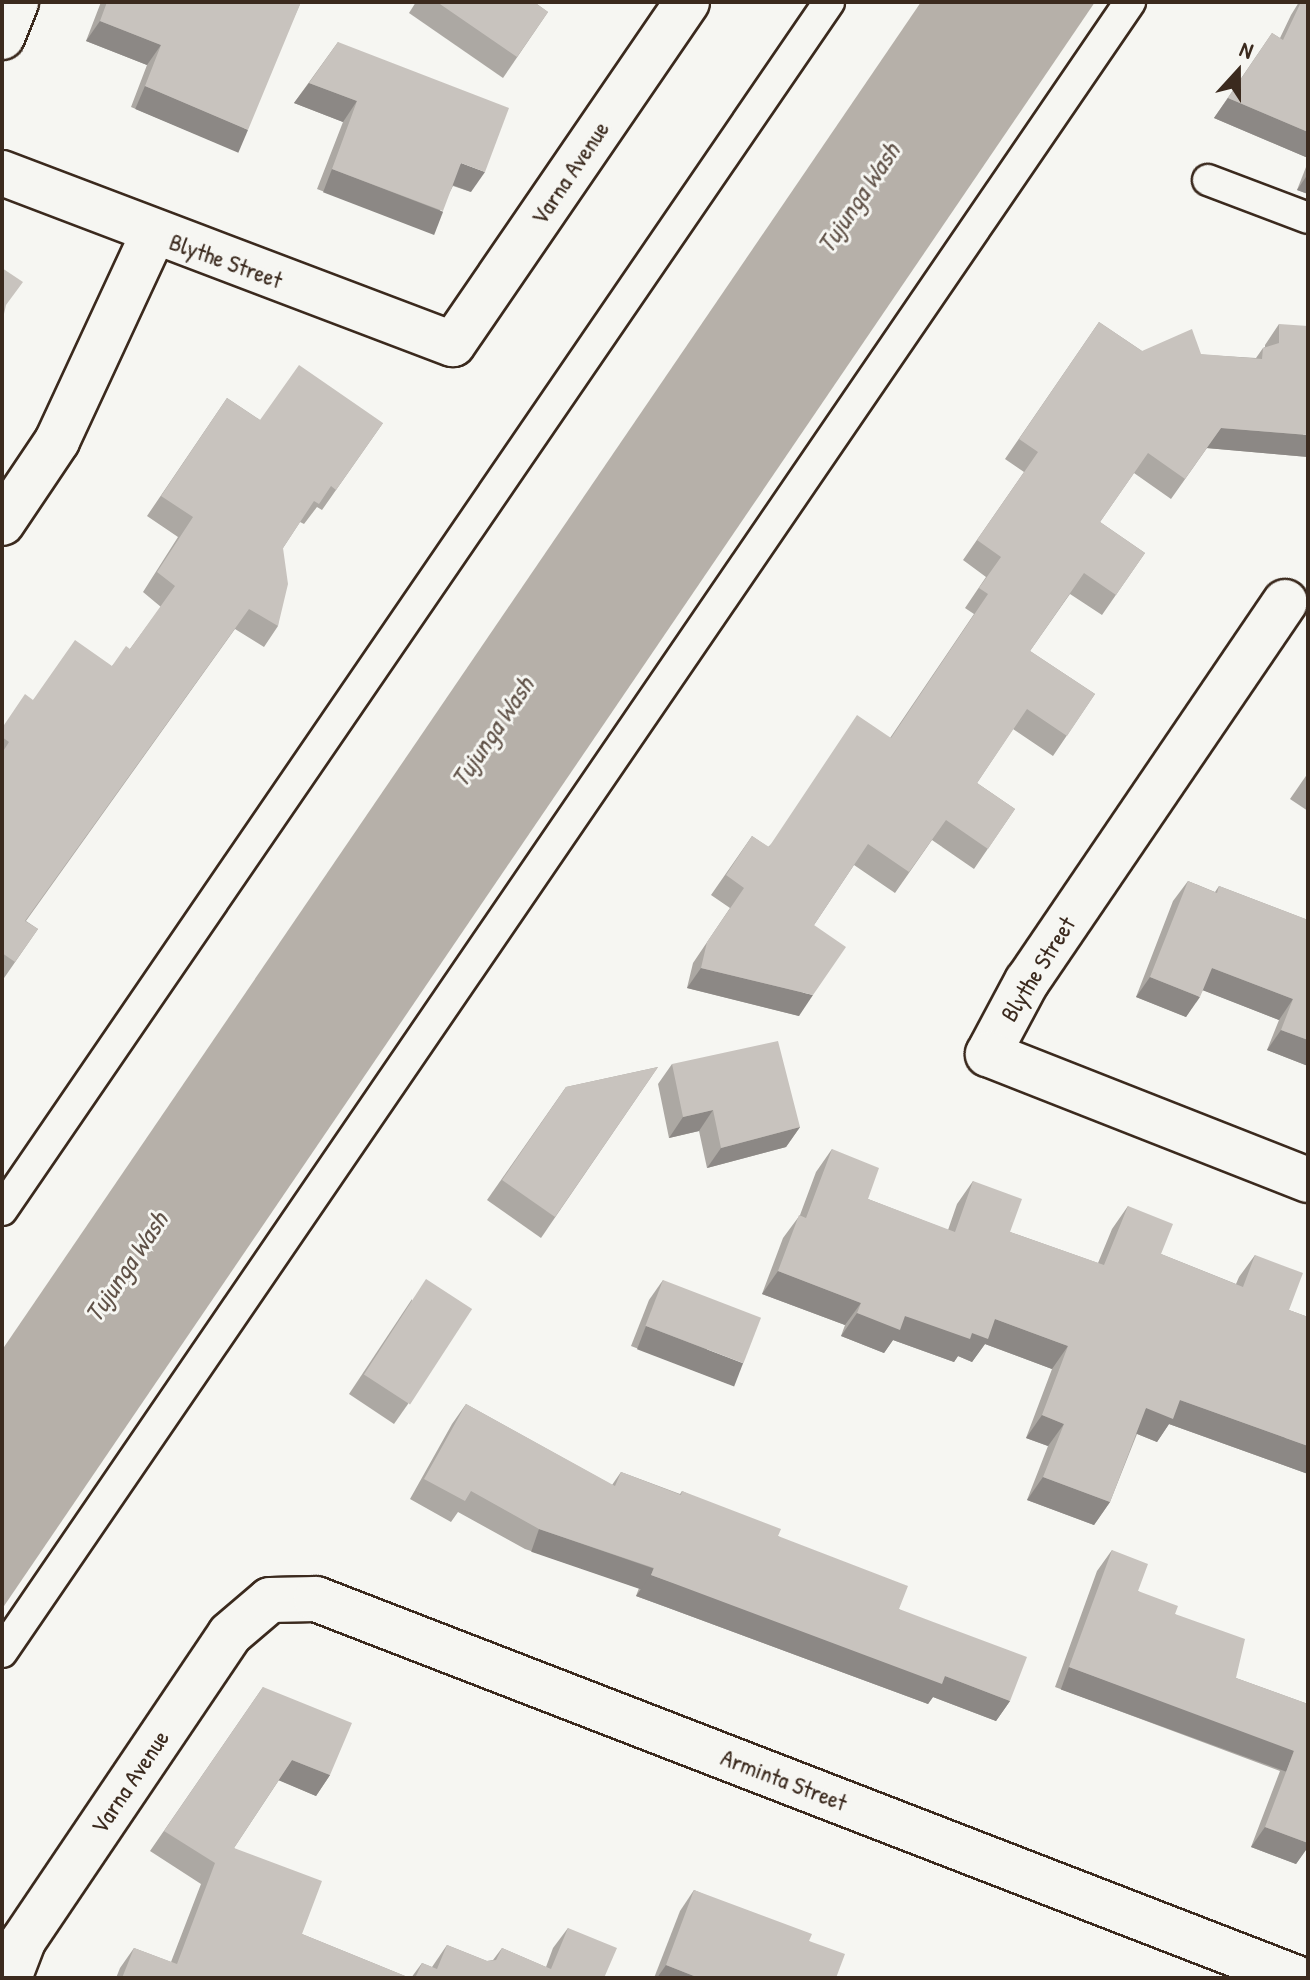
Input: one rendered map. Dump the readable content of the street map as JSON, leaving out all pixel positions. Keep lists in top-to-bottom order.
{
  "streets": {
    "street": ["Varna Avenue", "Blythe Street", "Arminta Street"]
  },
  "crossings": [
    ["Varna Avenue", "Blythe Street"],
    ["Varna Avenue", "Arminta Street"]
  ],
  "water": ["Tujunga Wash"],
  "north": "top"
}
